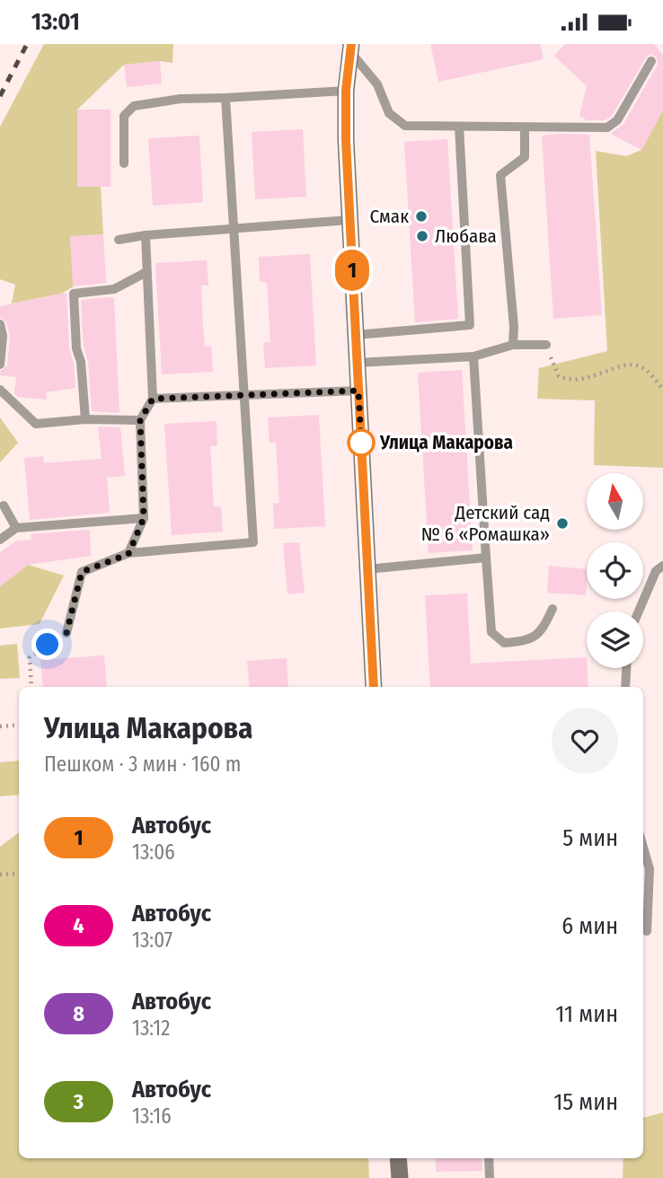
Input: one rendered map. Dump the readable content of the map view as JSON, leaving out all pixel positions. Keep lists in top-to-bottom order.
{
  "places": [
    "Смак",
    "Любава",
    "Улица Макарова",
    "Детский сад № 6 «Ромашка»"
  ],
  "lines": ["bus line 1"],
  "north": "top",
  "page": {
    "status": "13:01",
    "on_map": "1",
    "heading": ["Улица Макарова", "Пешком · 3 мин · 160 m"],
    "list": [
      {
        "mark": "1",
        "name": "Автобус",
        "note": "13:06",
        "value": "5 мин"
      },
      {
        "mark": "4",
        "name": "Автобус",
        "note": "13:07",
        "value": "6 мин"
      },
      {
        "mark": "8",
        "name": "Автобус",
        "note": "13:12",
        "value": "11 мин"
      },
      {
        "mark": "3",
        "name": "Автобус",
        "note": "13:16",
        "value": "15 мин"
      }
    ]
  }
}
